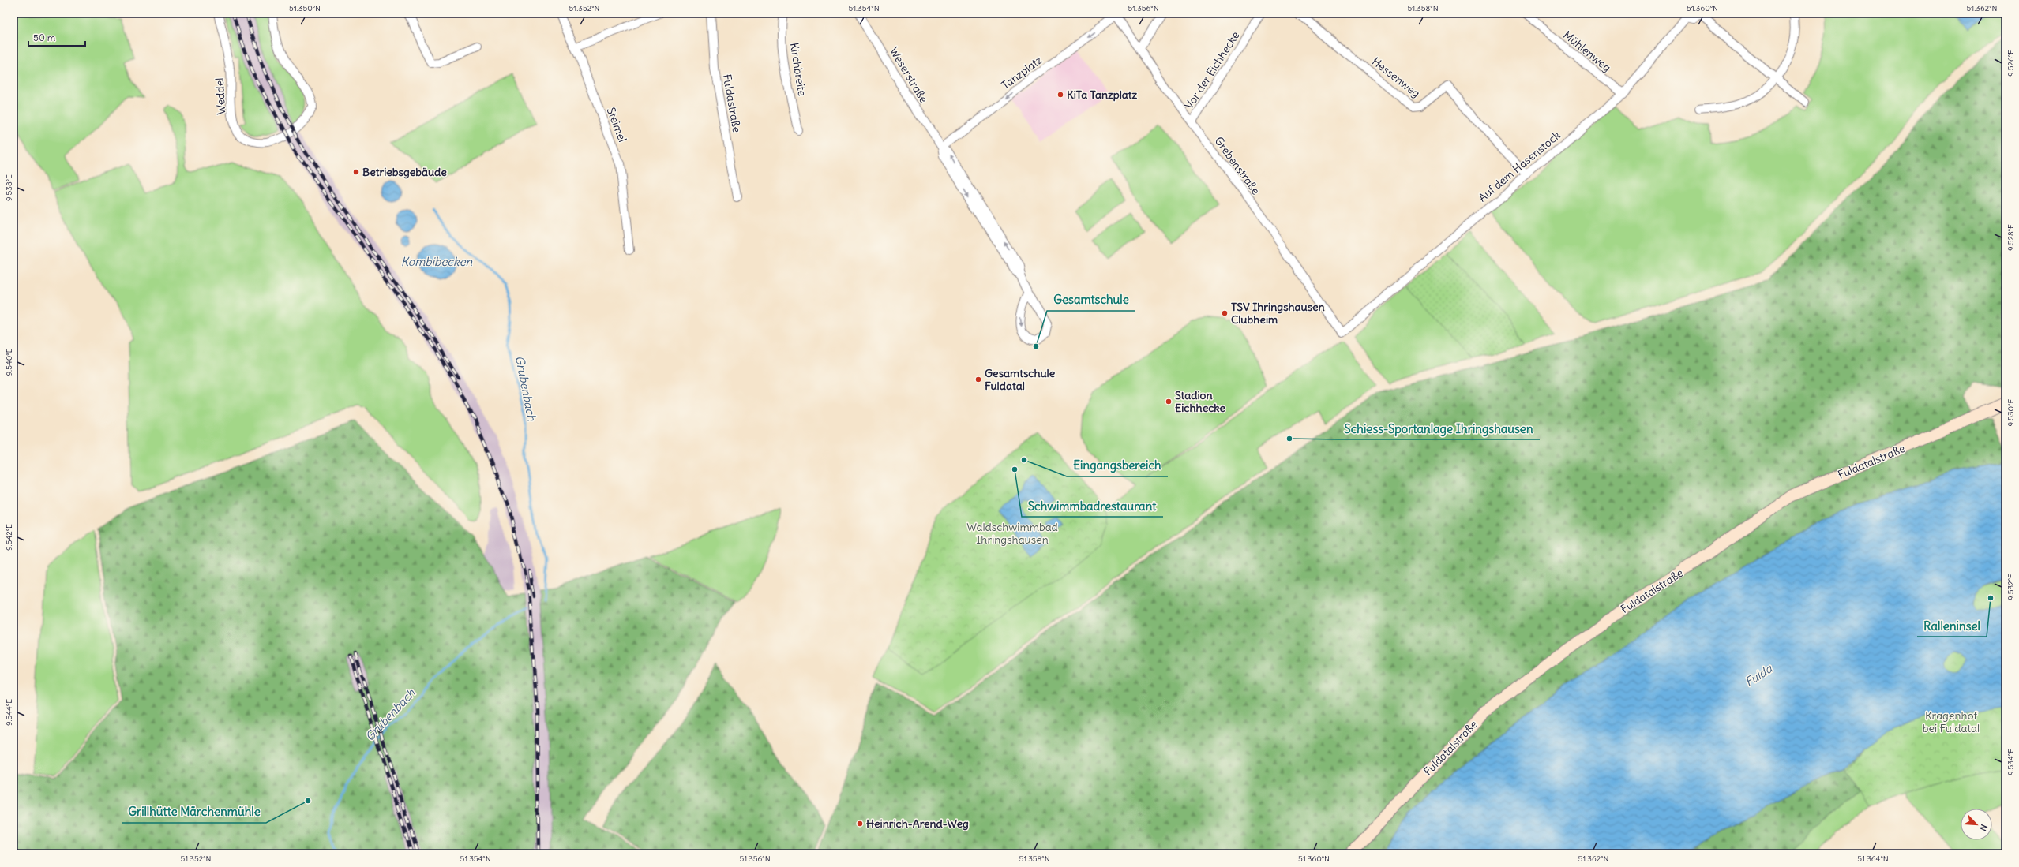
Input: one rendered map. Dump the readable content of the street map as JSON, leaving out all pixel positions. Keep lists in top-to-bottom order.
{
  "streets": {
    "main road": ["Fuldatalstraße"],
    "street": [
      "Mühlenweg",
      "Kirchbreite",
      "Vor der Eichhecke",
      "Tanzplatz",
      "Weserstraße",
      "Hessenweg",
      "Weddel",
      "Fuldastraße",
      "Steimel",
      "Grebenstraße",
      "Auf dem Hasenstock"
    ]
  },
  "crossings": [
    ["Mühlenweg", "Auf dem Hasenstock"],
    ["Vor der Eichhecke", "Grebenstraße"],
    ["Tanzplatz", "Weserstraße"],
    ["Tanzplatz", "Grebenstraße"],
    ["Hessenweg", "Auf dem Hasenstock"],
    ["Grebenstraße", "Auf dem Hasenstock"]
  ],
  "one_way": ["Tanzplatz"],
  "water": ["Kombibecken", "Grubenbach", "Fulda"],
  "parks": ["Waldschwimmbad Ihringshausen", "Kragenhof bei Fuldatal"],
  "places": [
    "KiTa Tanzplatz",
    "Betriebsgebäude",
    "TSV Ihringshausen Clubheim",
    "Gesamtschule",
    "Gesamtschule Fuldatal",
    "Stadion Eichhecke",
    "Schiess-Sportanlage Ihringshausen",
    "Eingangsbereich",
    "Schwimmbadrestaurant",
    "Ralleninsel",
    "Grillhütte Märchenmühle",
    "Heinrich-Arend-Weg"
  ],
  "scale_bar": "50 m",
  "north": "bottom right",
  "coordinates": [
    "51.350°N",
    "51.352°N",
    "51.354°N",
    "51.356°N",
    "51.358°N",
    "51.360°N",
    "51.362°N",
    "9.526°E",
    "9.538°E",
    "9.528°E",
    "9.540°E",
    "9.530°E",
    "9.542°E",
    "9.532°E",
    "9.544°E",
    "9.534°E",
    "51.364°N"
  ]
}
